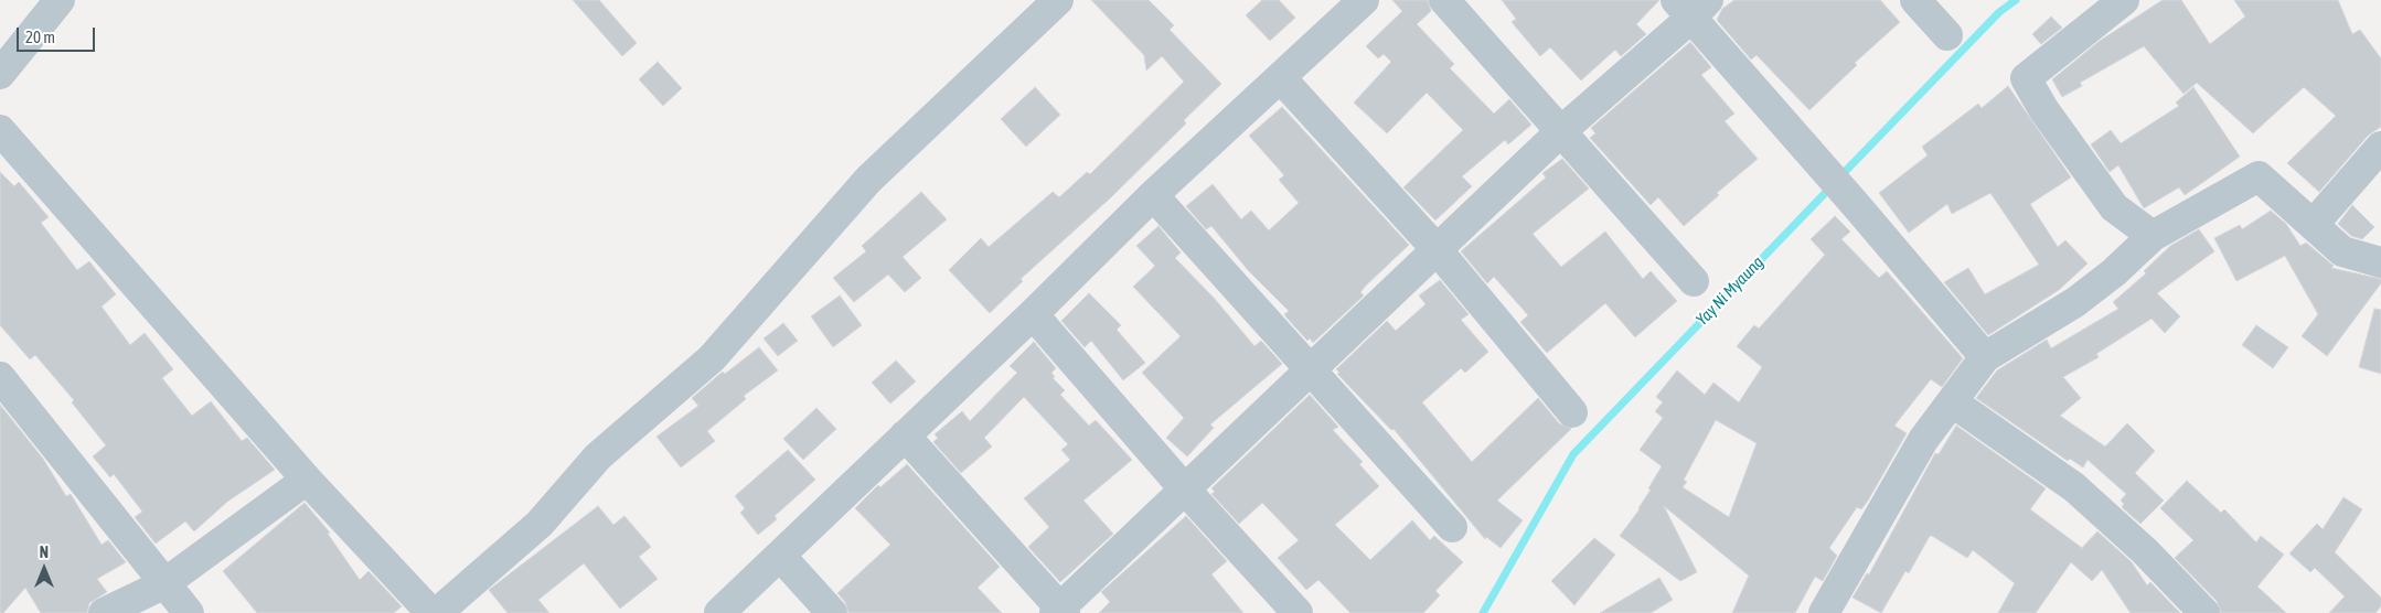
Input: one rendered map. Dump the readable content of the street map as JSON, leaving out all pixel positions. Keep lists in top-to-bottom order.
{
  "water": ["Yay Ni Myaung"],
  "scale_bar": "20 m",
  "north": "top"
}
